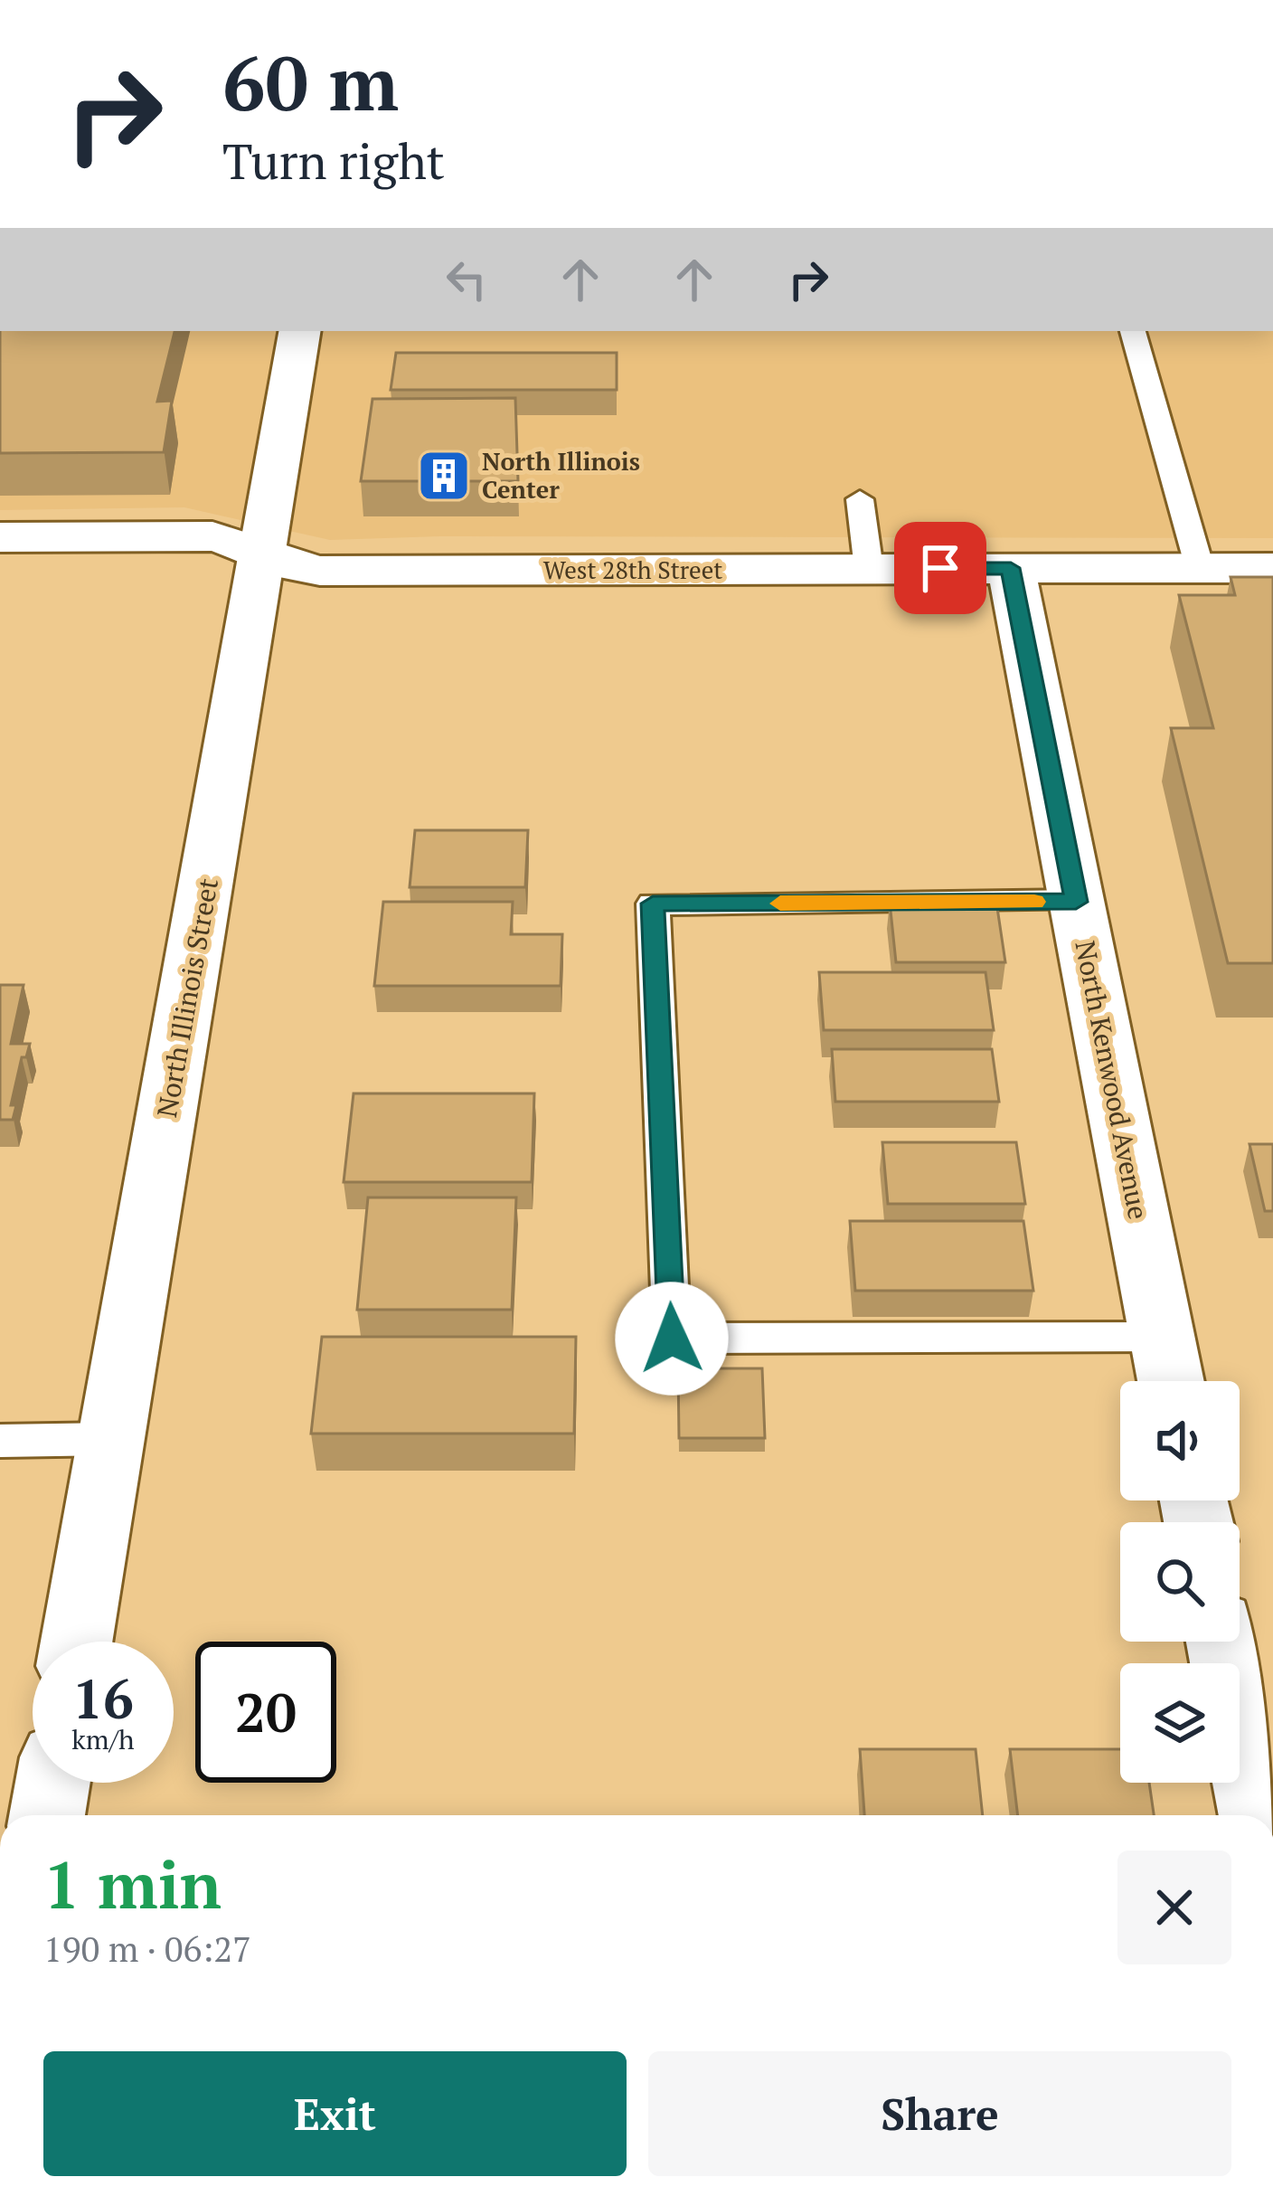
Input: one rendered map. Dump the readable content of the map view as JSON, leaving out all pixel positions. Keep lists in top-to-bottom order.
{
  "streets": {
    "street": ["West 28th Street", "North Illinois Street", "North Kenwood Avenue"]
  },
  "crossings": [
    ["West 28th Street", "North Illinois Street"],
    ["West 28th Street", "North Kenwood Avenue"]
  ],
  "places": {
    "building": ["North Illinois Center"]
  },
  "page": {
    "turn": ["60 m", "Turn right"],
    "speed": "16 km/h",
    "limit": "20",
    "heading": ["1 min", "190 m · 06:27"],
    "buttons": ["Exit", "Share"]
  }
}
